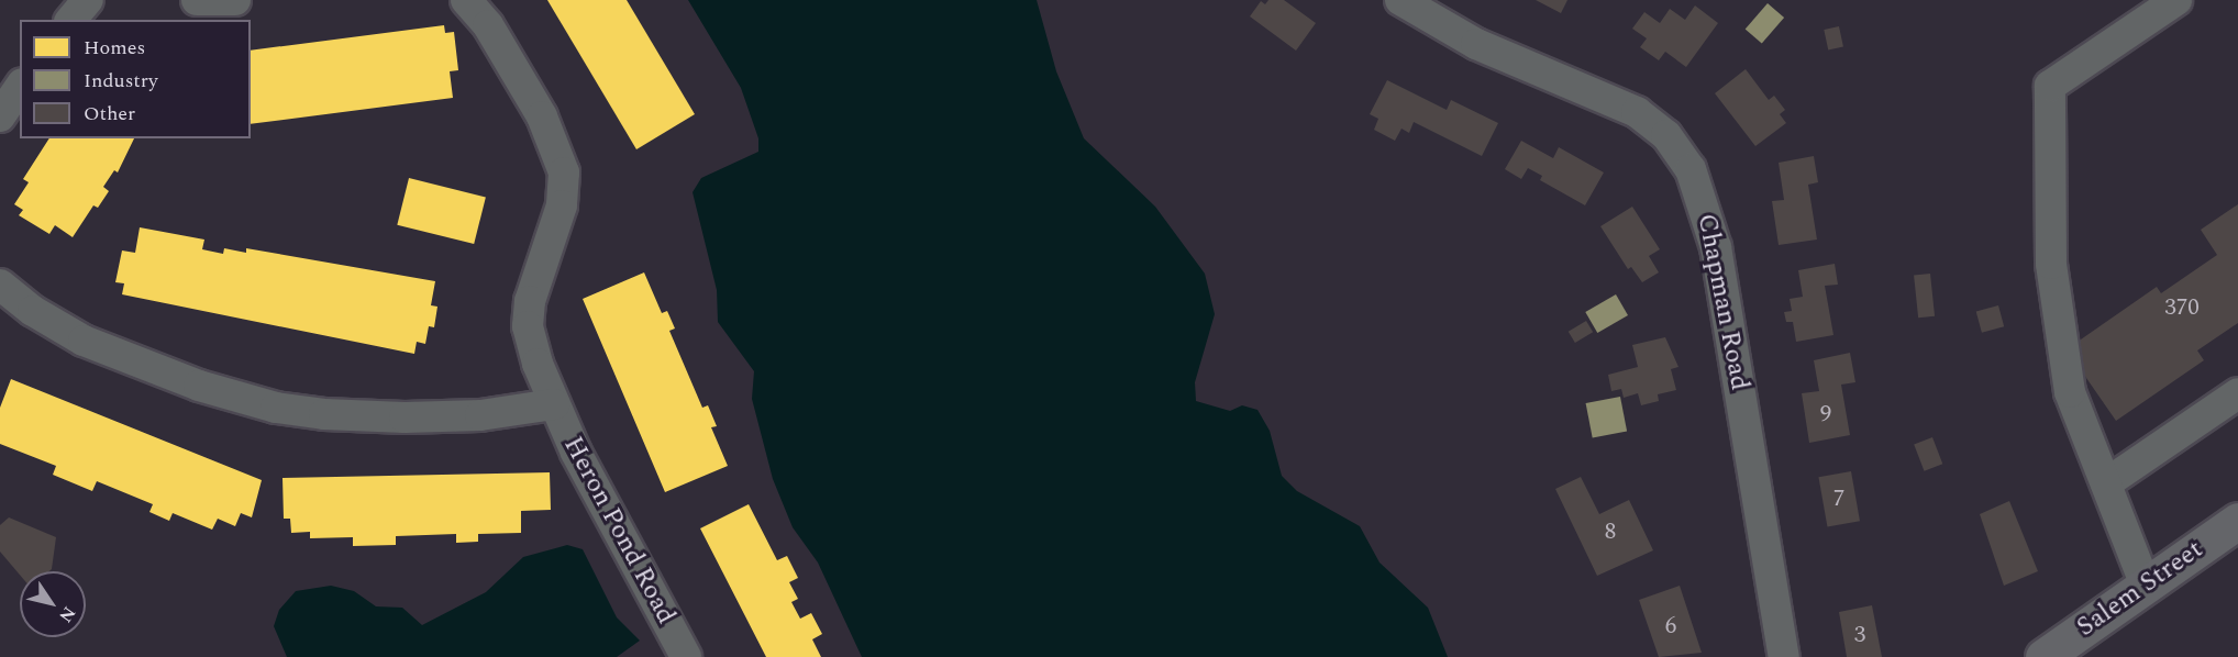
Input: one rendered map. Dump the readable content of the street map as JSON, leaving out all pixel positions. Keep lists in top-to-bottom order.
{
  "streets": {
    "main road": ["Salem Street"],
    "street": ["Chapman Road", "Heron Pond Road"]
  },
  "house_numbers": [
    "370",
    "9",
    "7",
    "8",
    "6",
    "3"
  ],
  "legend": ["Homes", "Industry", "Other"],
  "north": "bottom right"
}
